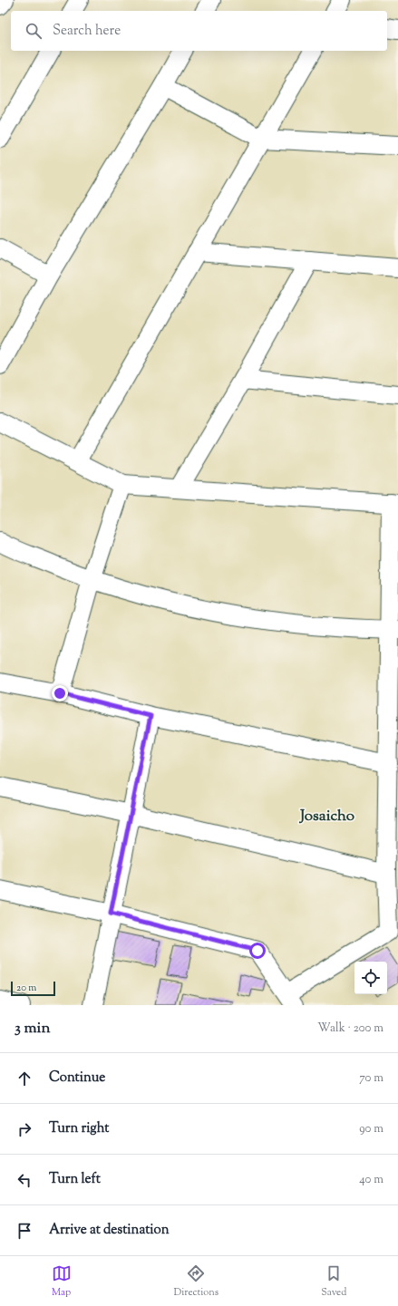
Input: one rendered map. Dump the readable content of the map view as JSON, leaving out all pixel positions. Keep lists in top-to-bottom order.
{
  "districts": ["Josaicho"],
  "scale_bar": "20 m",
  "page": {
    "search": "Search here",
    "scale": "20 m",
    "heading": ["3 min", "Walk · 200 m"],
    "list": [
      ["Continue", "70 m"],
      ["Turn right", "90 m"],
      ["Turn left", "40 m"],
      "Arrive at destination"
    ],
    "nav": ["Map", "Directions", "Saved"]
  }
}
